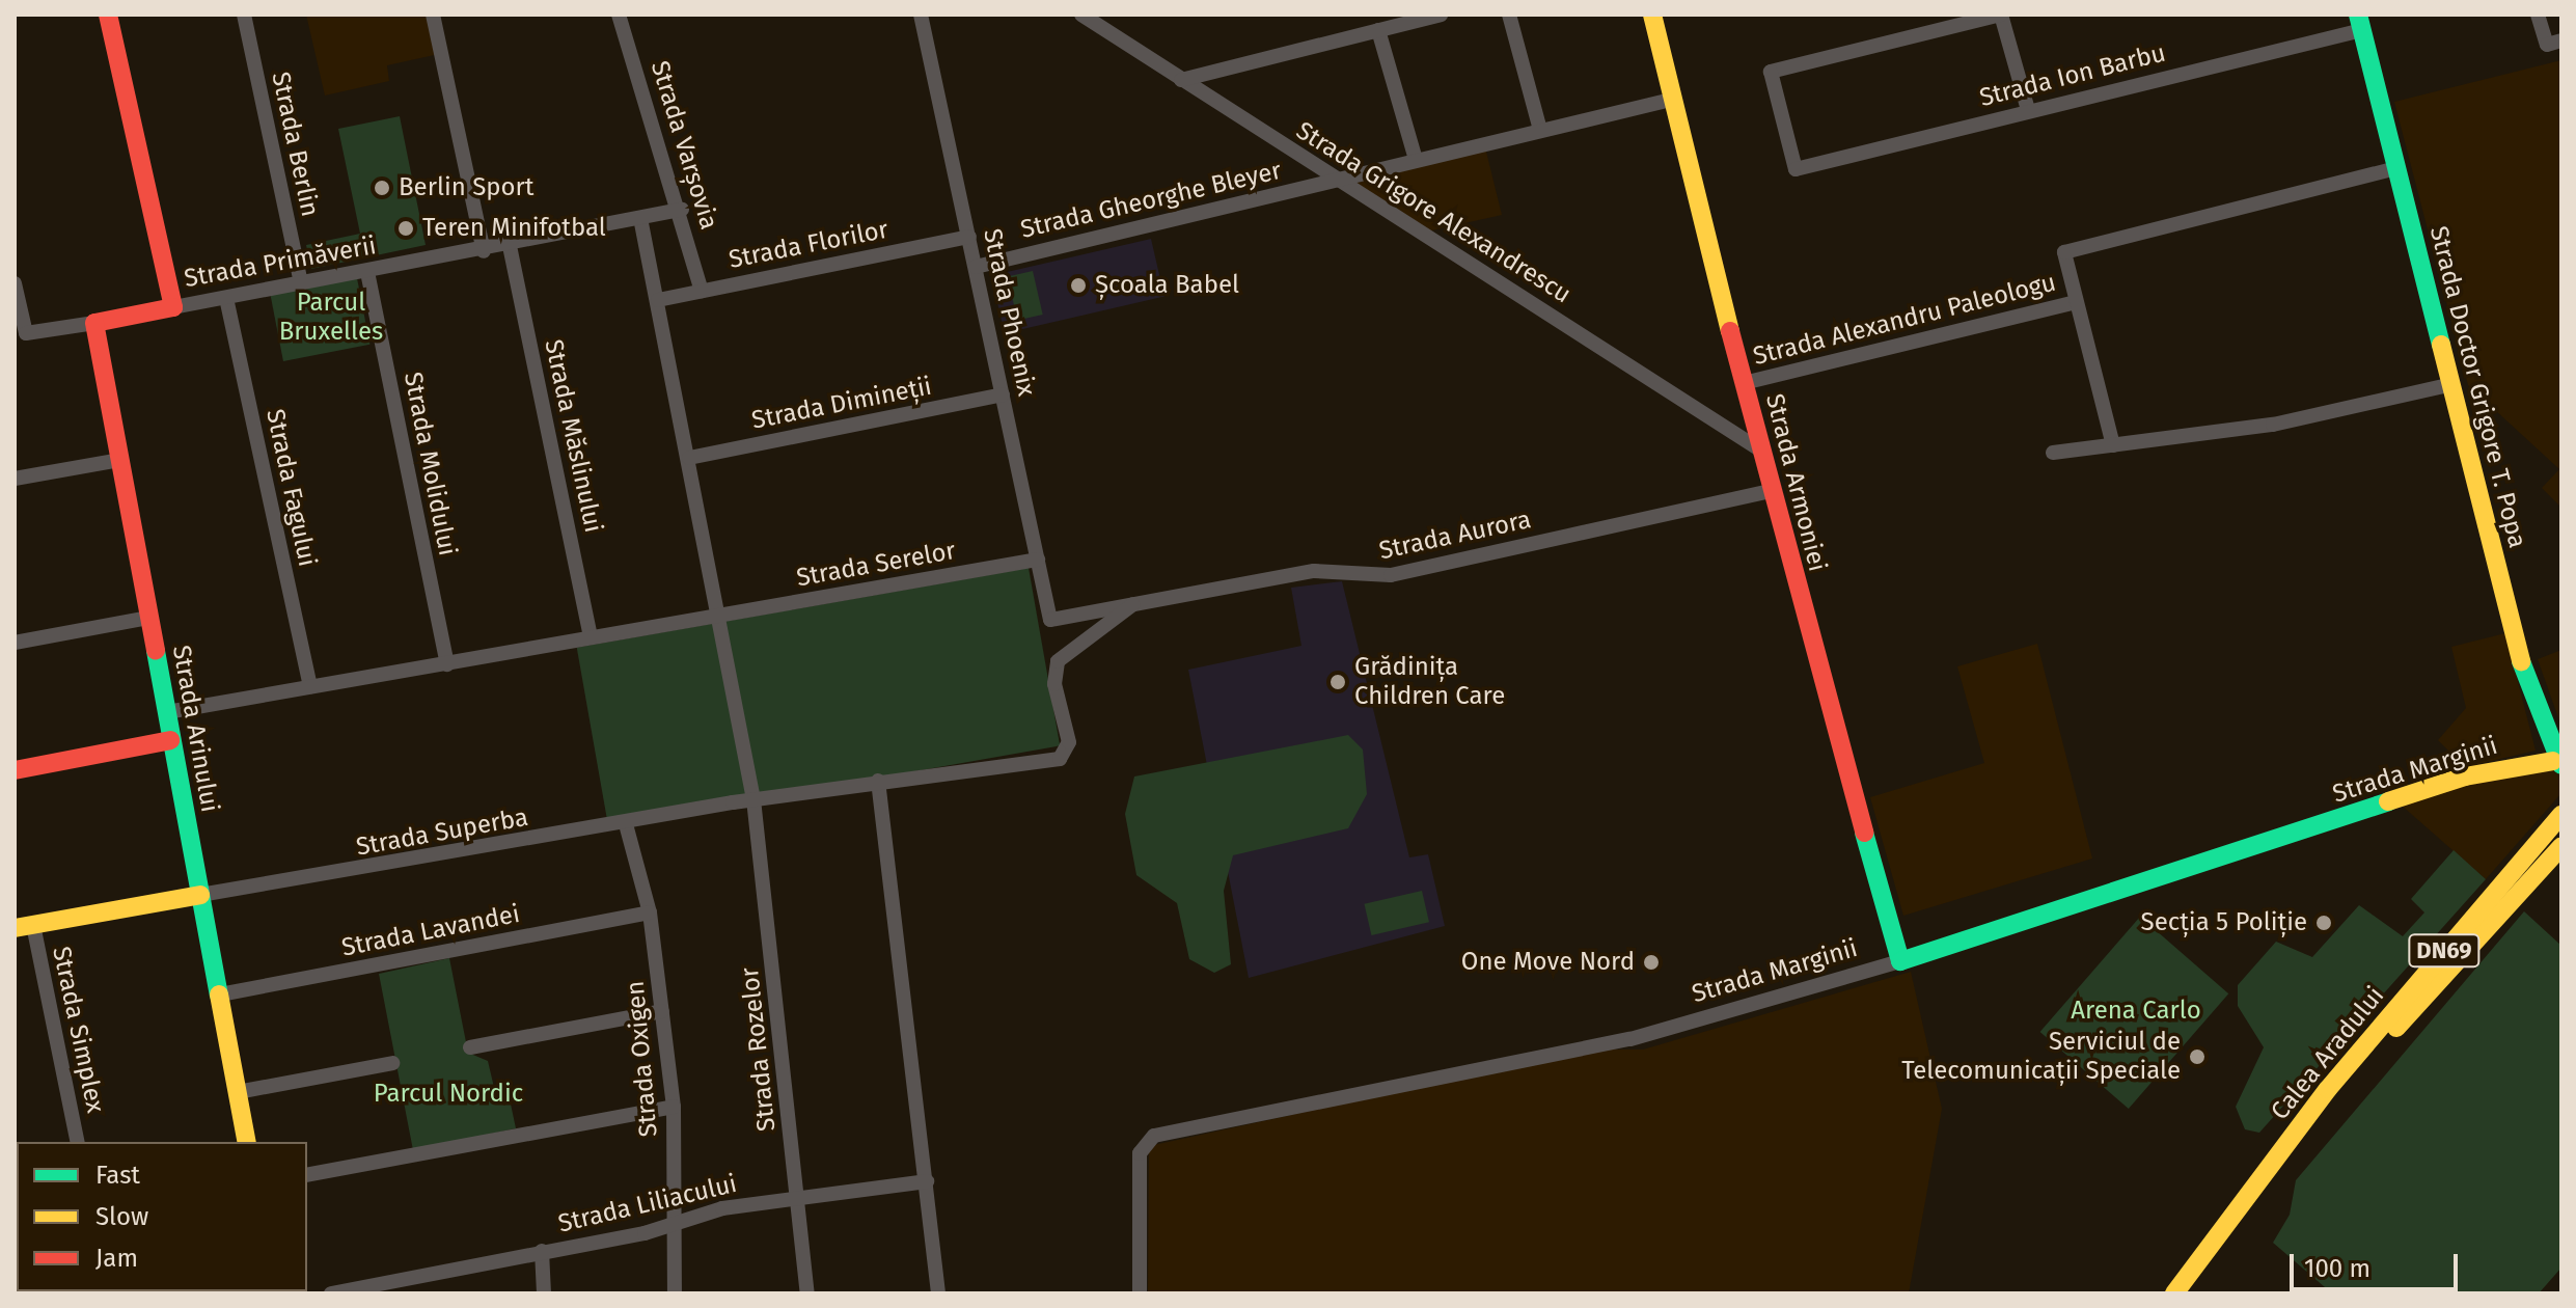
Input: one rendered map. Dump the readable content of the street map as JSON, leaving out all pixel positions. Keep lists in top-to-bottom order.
{
  "streets": {
    "street": [
      "Strada Ion Barbu",
      "Strada Berlin",
      "Strada Varșovia",
      "Strada Gheorghe Bleyer",
      "Strada Grigore Alexandrescu",
      "Strada Florilor",
      "Strada Primăverii",
      "Strada Phoenix",
      "Strada Alexandru Paleologu",
      "Strada Doctor Grigore T. Popa",
      "Strada Dimineții",
      "Strada Măslinului",
      "Strada Molidului",
      "Strada Armoniei",
      "Strada Fagului",
      "Strada Aurora",
      "Strada Serelor",
      "Strada Arinului",
      "Strada Marginii",
      "Strada Superba",
      "Strada Lavandei",
      "DN69",
      "Strada Simplex",
      "Strada Rozelor",
      "Calea Aradului",
      "Strada Oxigen",
      "Strada Liliacului"
    ]
  },
  "crossings": [
    ["Strada Ion Barbu", "Strada Doctor Grigore T. Popa"],
    ["Strada Berlin", "Strada Primăverii"],
    ["Strada Varșovia", "Strada Florilor"],
    ["Strada Varșovia", "Strada Primăverii"],
    ["Strada Gheorghe Bleyer", "Strada Grigore Alexandrescu"],
    ["Strada Gheorghe Bleyer", "Strada Phoenix"],
    ["Strada Gheorghe Bleyer", "Strada Armoniei"],
    ["Strada Grigore Alexandrescu", "Strada Armoniei"],
    ["Strada Florilor", "Strada Phoenix"],
    ["Strada Primăverii", "Strada Măslinului"],
    ["Strada Primăverii", "Strada Molidului"],
    ["Strada Primăverii", "Strada Fagului"],
    ["Strada Primăverii", "Strada Arinului"],
    ["Strada Phoenix", "Strada Dimineții"],
    ["Strada Phoenix", "Strada Aurora"],
    ["Strada Phoenix", "Strada Serelor"],
    ["Strada Alexandru Paleologu", "Strada Armoniei"],
    ["Strada Doctor Grigore T. Popa", "Strada Marginii"],
    ["Strada Măslinului", "Strada Serelor"],
    ["Strada Molidului", "Strada Serelor"],
    ["Strada Armoniei", "Strada Aurora"],
    ["Strada Armoniei", "Strada Marginii"],
    ["Strada Fagului", "Strada Serelor"],
    ["Strada Aurora", "Strada Superba"],
    ["Strada Serelor", "Strada Arinului"],
    ["Strada Serelor", "Strada Rozelor"],
    ["Strada Arinului", "Strada Superba"],
    ["Strada Arinului", "Strada Lavandei"],
    ["Strada Superba", "Strada Simplex"],
    ["Strada Superba", "Strada Rozelor"],
    ["Strada Superba", "Strada Oxigen"],
    ["Strada Lavandei", "Strada Oxigen"],
    ["Strada Rozelor", "Strada Liliacului"],
    ["Strada Oxigen", "Strada Liliacului"]
  ],
  "parks": ["Parcul Bruxelles", "Arena Carlo", "Parcul Nordic"],
  "places": [
    "Berlin Sport",
    "Teren Minifotbal",
    "Școala Babel",
    "Grădinița Children Care",
    "Secția 5 Poliție",
    "One Move Nord",
    "Serviciul de Telecomunicații Speciale"
  ],
  "legend": ["Fast", "Slow", "Jam"],
  "scale_bar": "100 m"
}
